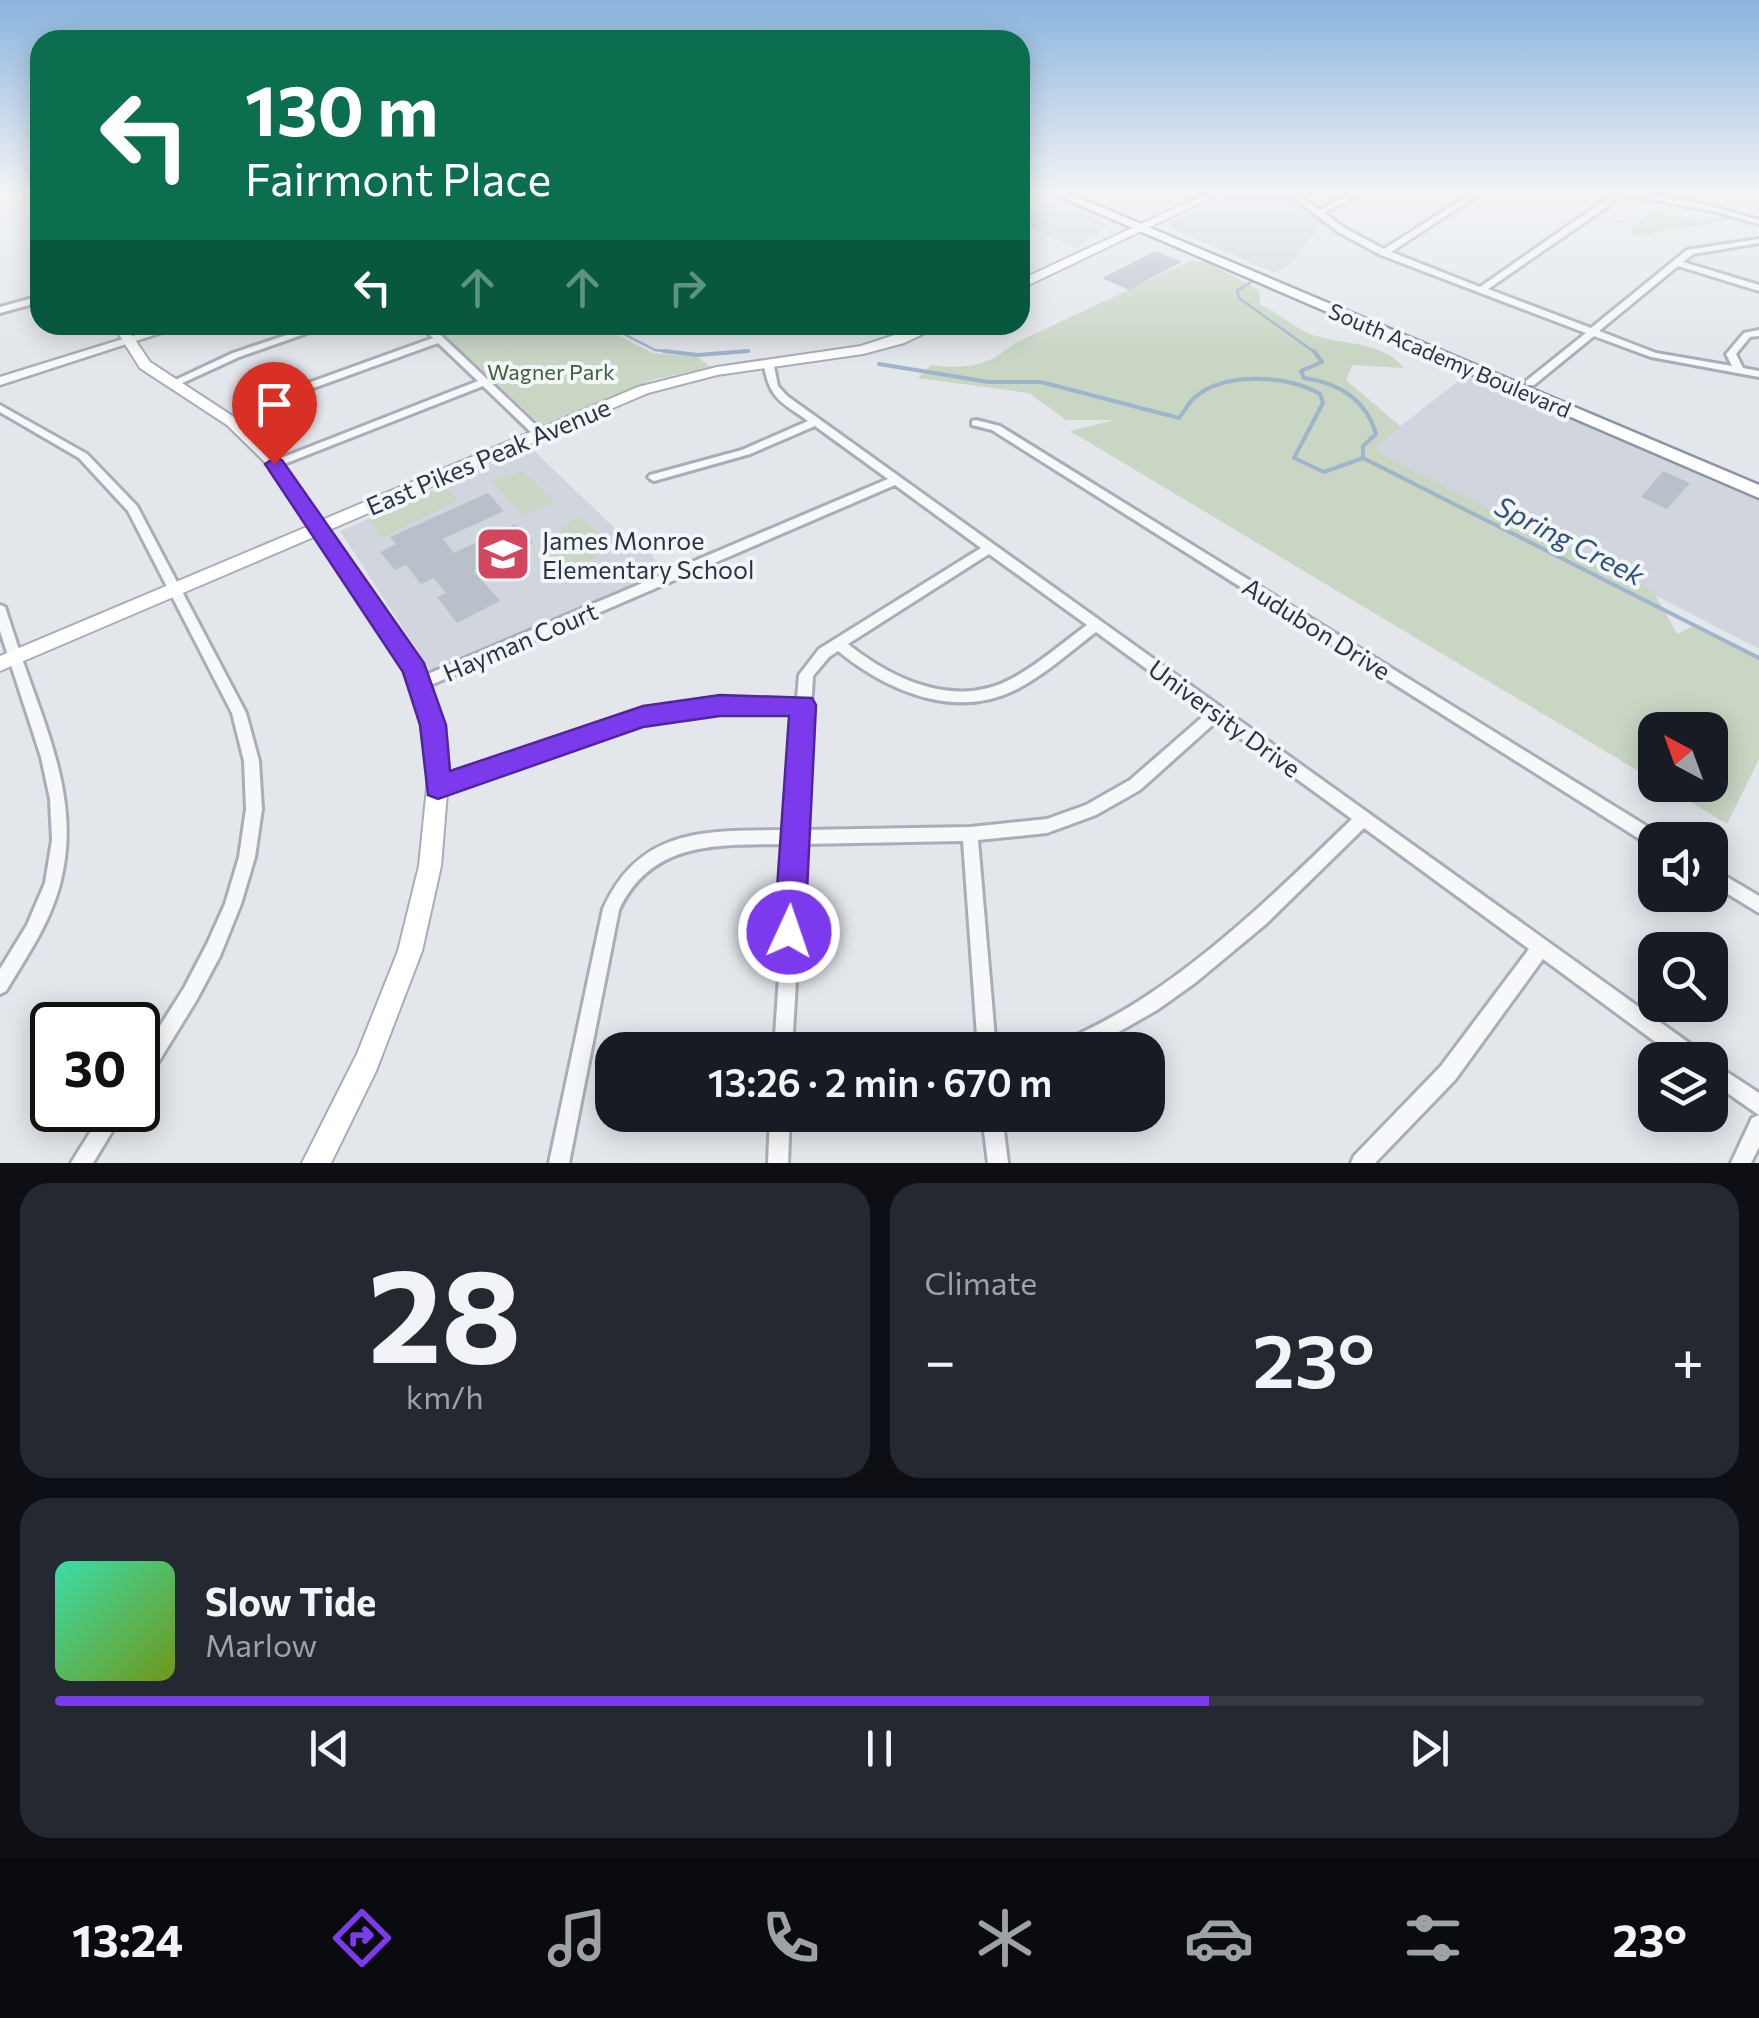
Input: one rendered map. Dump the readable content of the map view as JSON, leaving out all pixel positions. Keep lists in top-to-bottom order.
{
  "streets": {
    "highway": ["South Academy Boulevard"],
    "main road": ["East Pikes Peak Avenue"],
    "street": ["Audubon Drive", "Hayman Court", "University Drive"]
  },
  "crossings": [
    ["East Pikes Peak Avenue", "University Drive"],
    ["Hayman Court", "University Drive"]
  ],
  "water": ["Spring Creek"],
  "parks": ["Wagner Park"],
  "places": {
    "school or university": ["James Monroe Elementary School"]
  },
  "north": "top left",
  "page": {
    "turn": ["130 m", "Fairmont Place"],
    "limit": "30",
    "trip": "13:26 · 2 min · 670 m",
    "tile": [
      ["28", "km/h"],
      "Climate"
    ],
    "heat": ["−", "23°", "+"],
    "song": ["Slow Tide", "Marlow"],
    "tabs": ["13:24", "23°"]
  }
}
